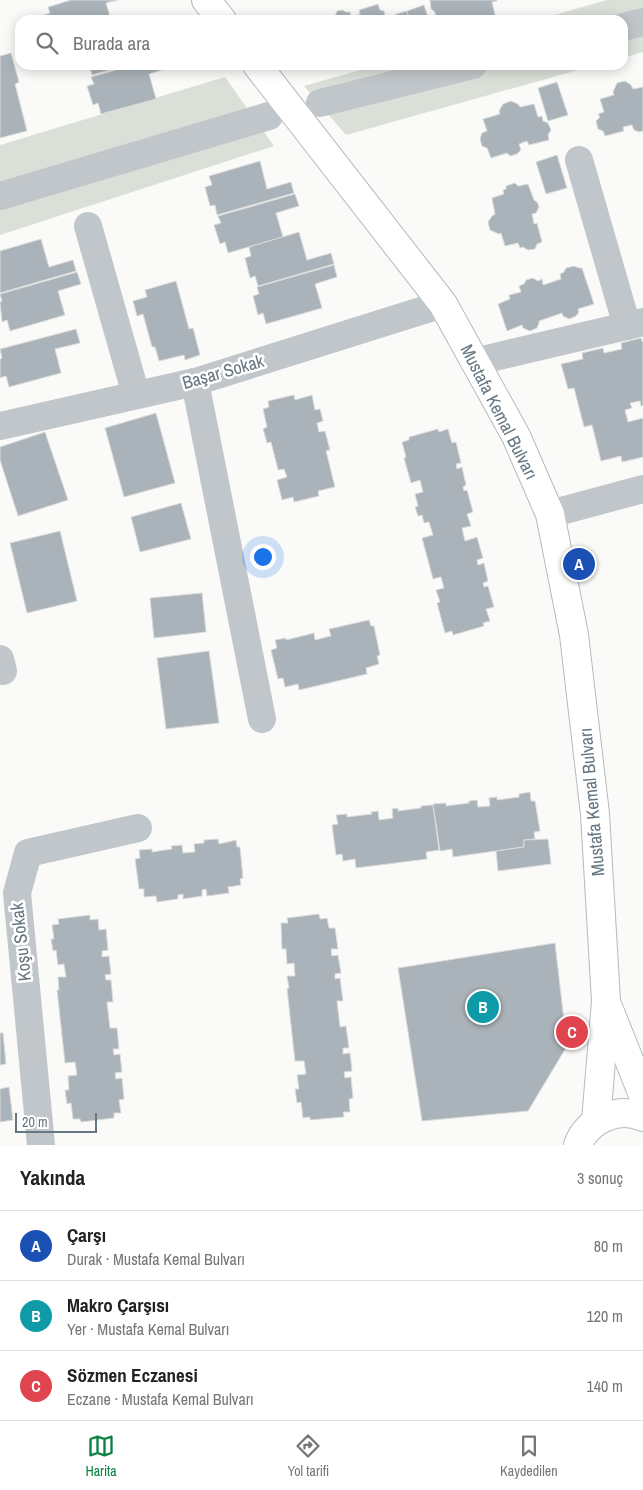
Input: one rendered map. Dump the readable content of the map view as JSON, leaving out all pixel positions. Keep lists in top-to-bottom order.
{
  "streets": {
    "main road": ["Mustafa Kemal Bulvarı"],
    "street": ["Başar Sokak", "Koşu Sokak"]
  },
  "crossings": [
    ["Başar Sokak", "Mustafa Kemal Bulvarı"]
  ],
  "scale_bar": "20 m",
  "page": {
    "search": "Burada ara",
    "pins": ["A", "B", "C"],
    "scale": "20 m",
    "heading": ["Yakında", "3 sonuç"],
    "list": [
      {
        "mark": "A",
        "name": "Çarşı",
        "note": "Durak · Mustafa Kemal Bulvarı",
        "value": "80 m"
      },
      {
        "mark": "B",
        "name": "Makro Çarşısı",
        "note": "Yer · Mustafa Kemal Bulvarı",
        "value": "120 m"
      },
      {
        "mark": "C",
        "name": "Sözmen Eczanesi",
        "note": "Eczane · Mustafa Kemal Bulvarı",
        "value": "140 m"
      }
    ],
    "nav": ["Harita", "Yol tarifi", "Kaydedilen"]
  }
}
